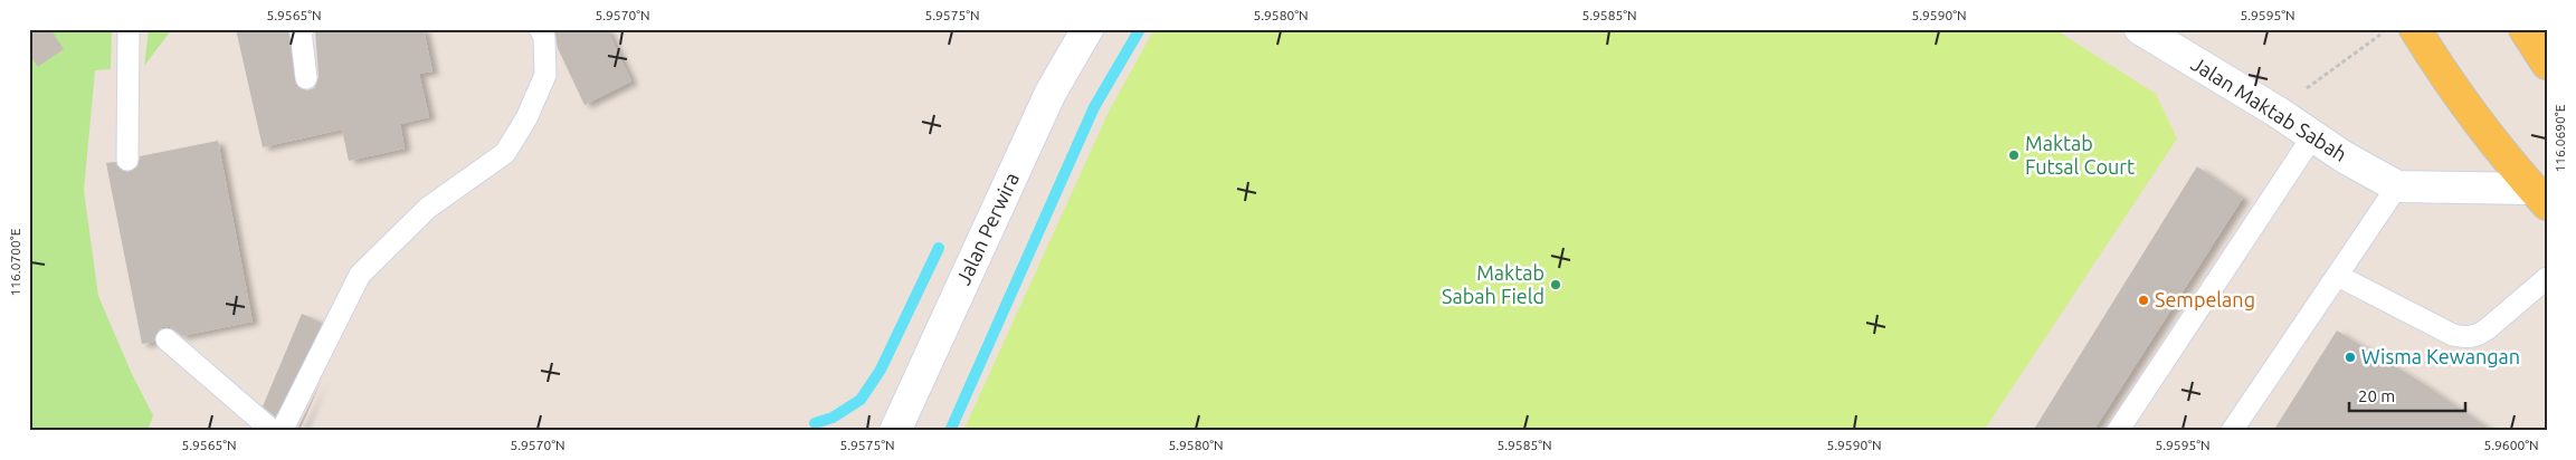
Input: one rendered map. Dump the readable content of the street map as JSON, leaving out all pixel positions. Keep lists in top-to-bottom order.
{
  "streets": {
    "street": ["Jalan Maktab Sabah", "Jalan Perwira"]
  },
  "places": [
    "Maktab Futsal Court",
    "Maktab Sabah Field",
    "Sempelang",
    "Wisma Kewangan"
  ],
  "scale_bar": "20 m",
  "coordinates": [
    "5.9565°N",
    "5.9570°N",
    "5.9575°N",
    "5.9580°N",
    "5.9585°N",
    "5.9590°N",
    "5.9595°N",
    "116.0690°E",
    "116.0700°E",
    "5.9600°N"
  ]
}
